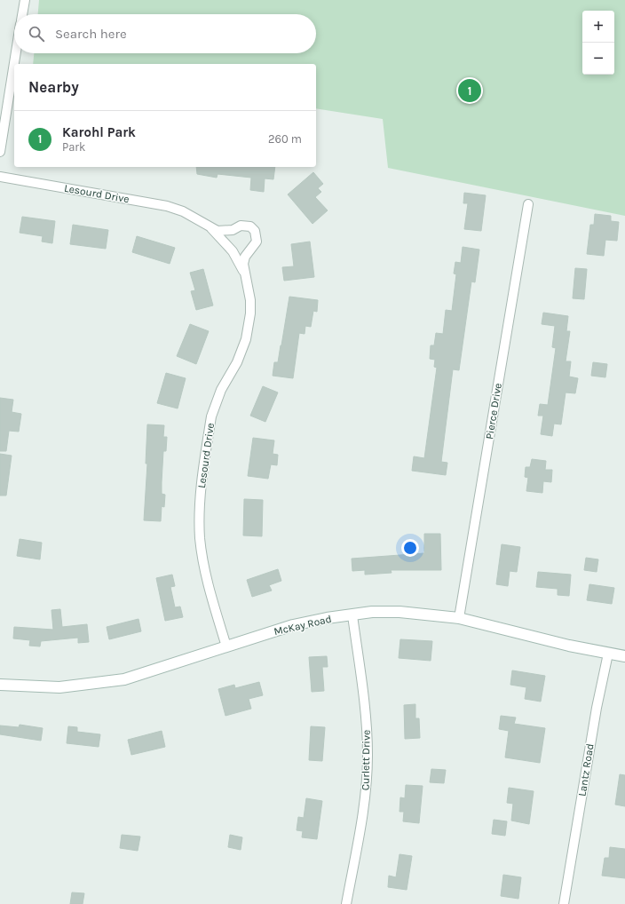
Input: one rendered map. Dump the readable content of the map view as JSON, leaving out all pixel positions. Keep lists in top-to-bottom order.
{
  "streets": {
    "street": [
      "Lesourd Drive",
      "Pierce Drive",
      "McKay Road",
      "Curlett Drive",
      "Lantz Road"
    ]
  },
  "crossings": [
    ["Lesourd Drive", "McKay Road"],
    ["Pierce Drive", "McKay Road"],
    ["McKay Road", "Curlett Drive"],
    ["McKay Road", "Lantz Road"]
  ],
  "page": {
    "map_buttons": ["+", "−"],
    "search": "Search here",
    "heading": "Nearby",
    "pins": "1",
    "list": [
      {
        "mark": "1",
        "name": "Karohl Park",
        "note": "Park",
        "value": "260 m"
      }
    ]
  }
}
